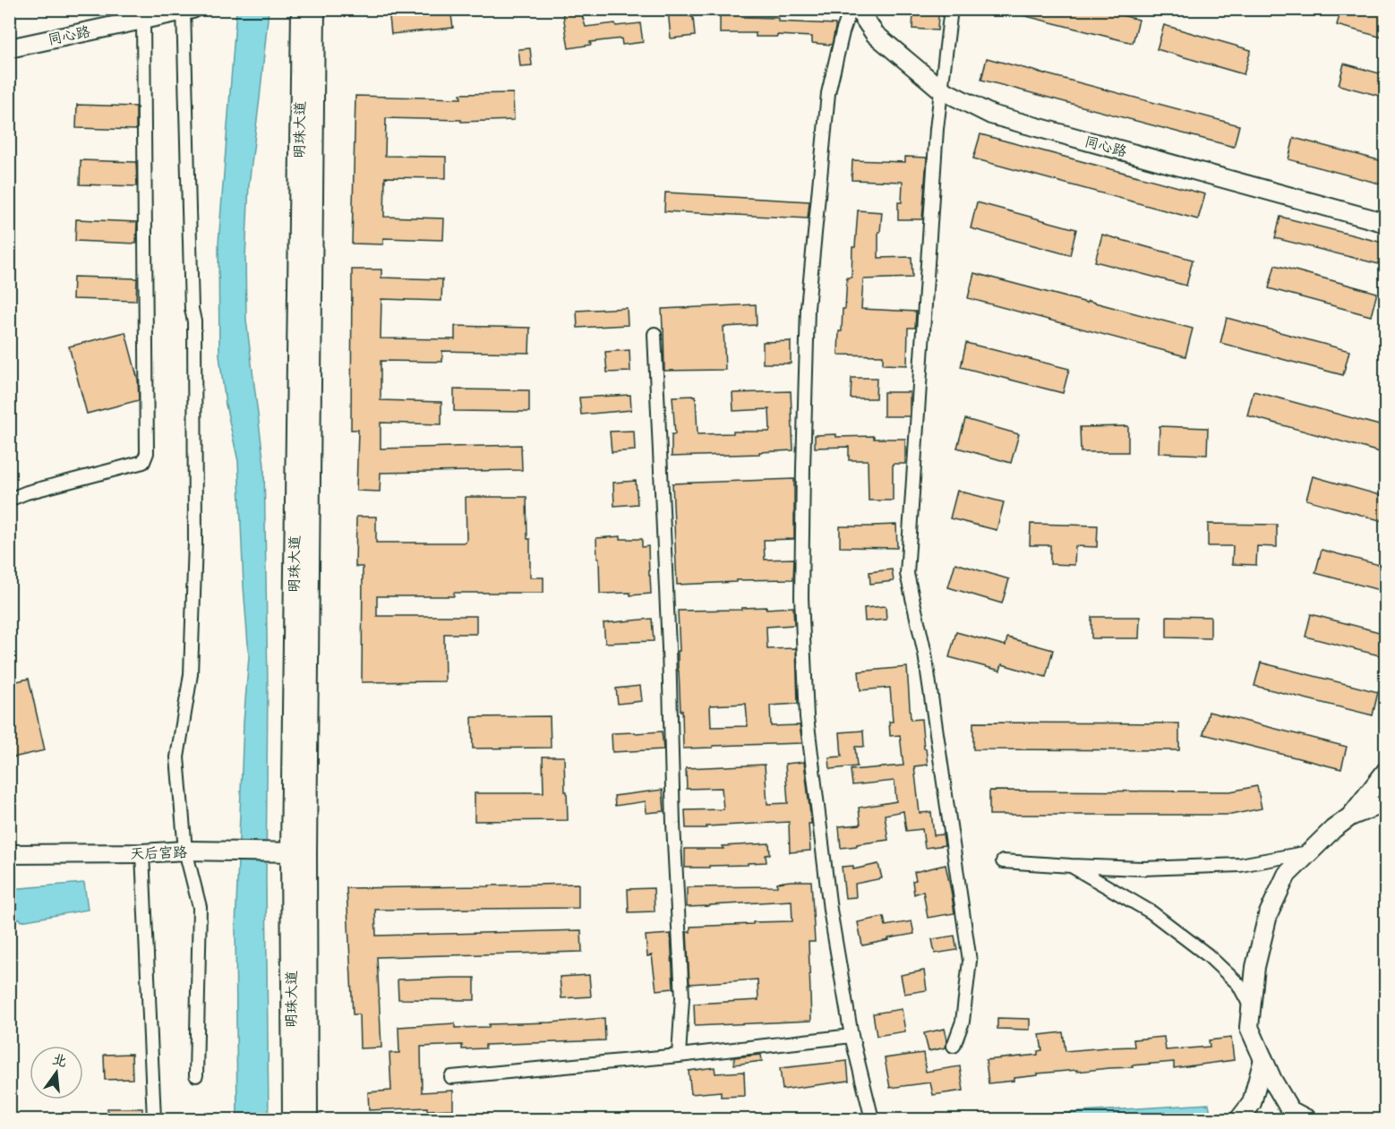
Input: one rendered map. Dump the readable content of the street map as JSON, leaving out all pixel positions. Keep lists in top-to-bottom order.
{
  "streets": {
    "main road": ["同心路", "明珠大道", "天后宫路"]
  },
  "crossings": [
    ["明珠大道", "天后宫路"]
  ],
  "north": "top"
}
